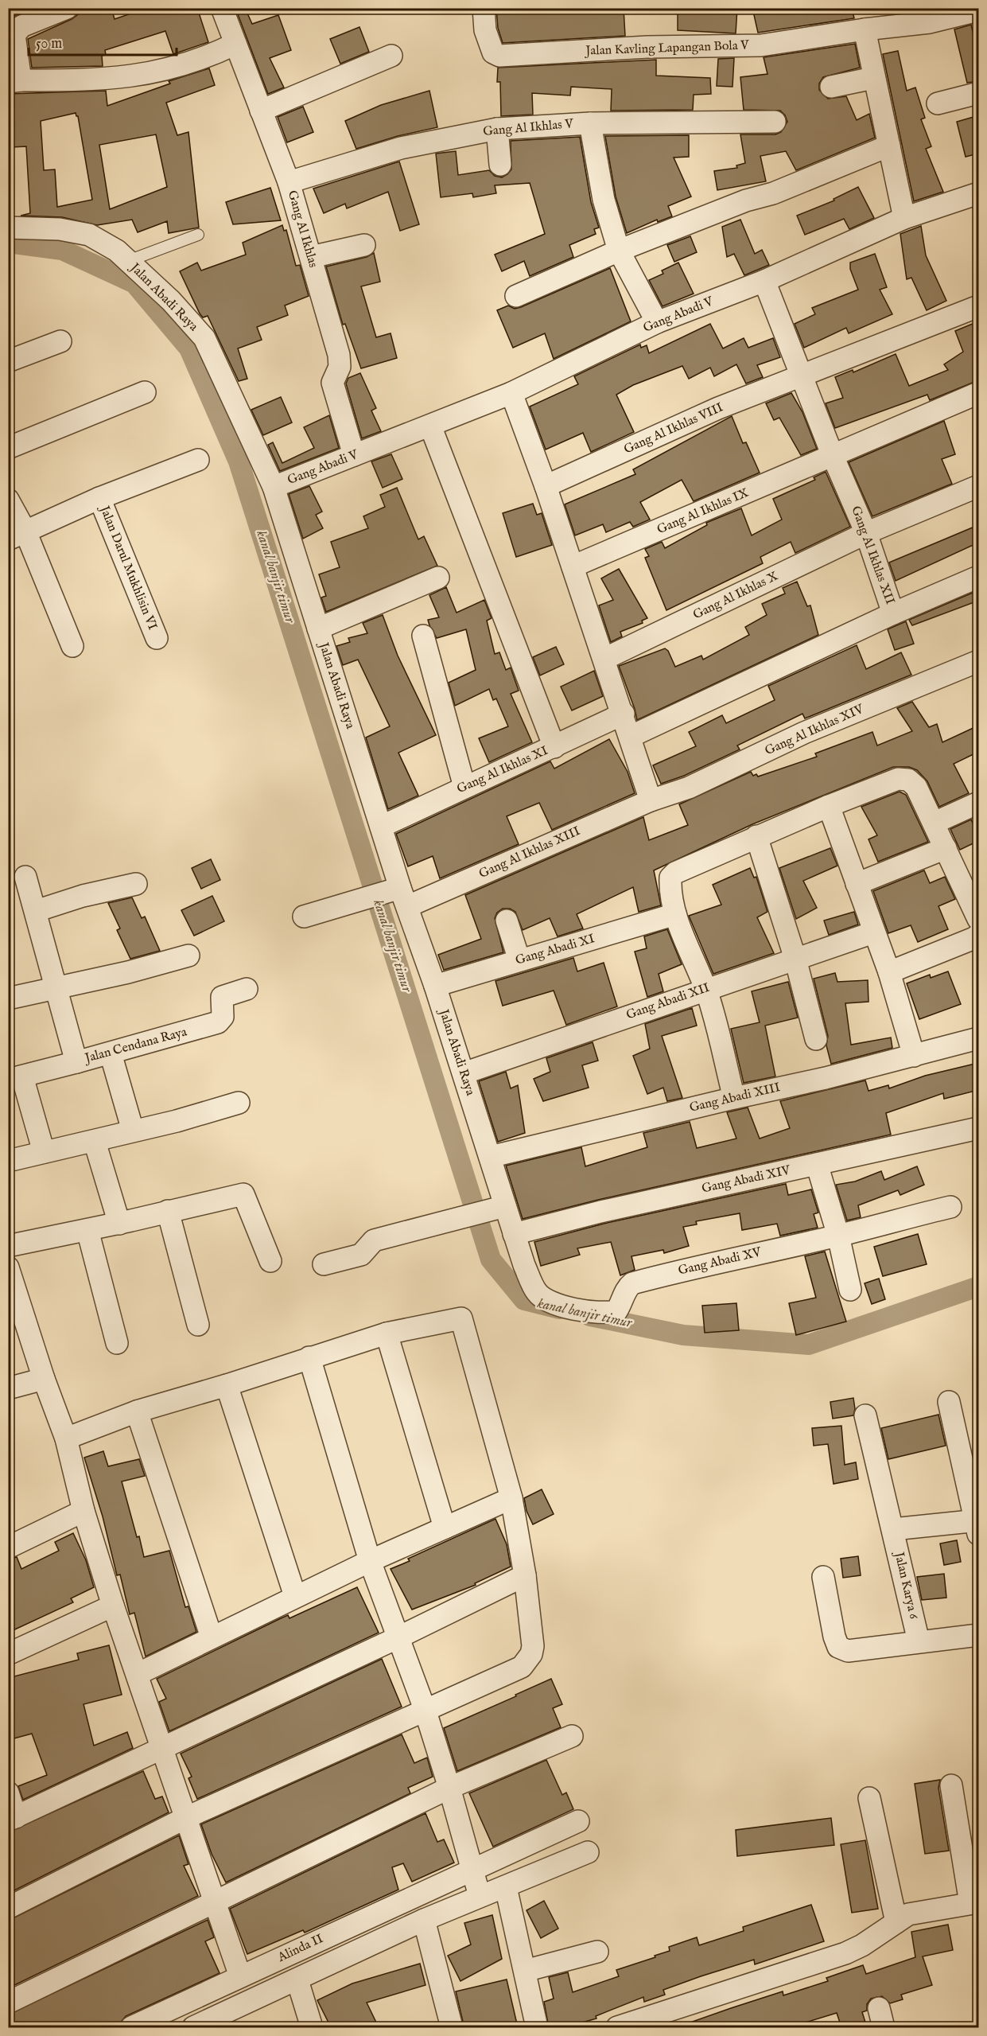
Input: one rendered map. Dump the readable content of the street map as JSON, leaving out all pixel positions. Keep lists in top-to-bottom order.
{
  "streets": {
    "street": [
      "Jalan Kavling Lapangan Bola V",
      "Gang Al Ikhlas V",
      "Gang Al Ikhlas",
      "Jalan Abadi Raya",
      "Gang Abadi V",
      "Gang Al Ikhlas VIII",
      "Gang Al Ikhlas IX",
      "Gang Al Ikhlas XII",
      "Jalan Darul Mukhlisin VI",
      "Gang Al Ikhlas X",
      "Gang Al Ikhlas XIV",
      "Gang Al Ikhlas XI",
      "Gang Al Ikhlas XIII",
      "Gang Abadi XI",
      "Gang Abadi XII",
      "Jalan Cendana Raya",
      "Gang Abadi XIII",
      "Gang Abadi XIV",
      "Gang Abadi XV",
      "Jalan Karya 6",
      "Alinda II"
    ]
  },
  "crossings": [
    ["Gang Al Ikhlas V", "Gang Al Ikhlas"],
    ["Gang Al Ikhlas", "Gang Abadi V"],
    ["Jalan Abadi Raya", "Gang Abadi V"],
    ["Jalan Abadi Raya", "Gang Al Ikhlas XI"],
    ["Jalan Abadi Raya", "Gang Al Ikhlas XIII"],
    ["Jalan Abadi Raya", "Gang Abadi XI"],
    ["Jalan Abadi Raya", "Gang Abadi XII"],
    ["Jalan Abadi Raya", "Gang Abadi XIII"],
    ["Jalan Abadi Raya", "Gang Abadi XIV"],
    ["Jalan Abadi Raya", "Gang Abadi XV"],
    ["Gang Abadi V", "Gang Al Ikhlas XII"],
    ["Gang Al Ikhlas VIII", "Gang Al Ikhlas XII"],
    ["Gang Al Ikhlas IX", "Gang Al Ikhlas XII"],
    ["Gang Al Ikhlas XII", "Gang Al Ikhlas X"],
    ["Gang Al Ikhlas XIV", "Gang Al Ikhlas XIII"]
  ],
  "water": ["kanal banjir timur"],
  "scale_bar": "50 m"
}
